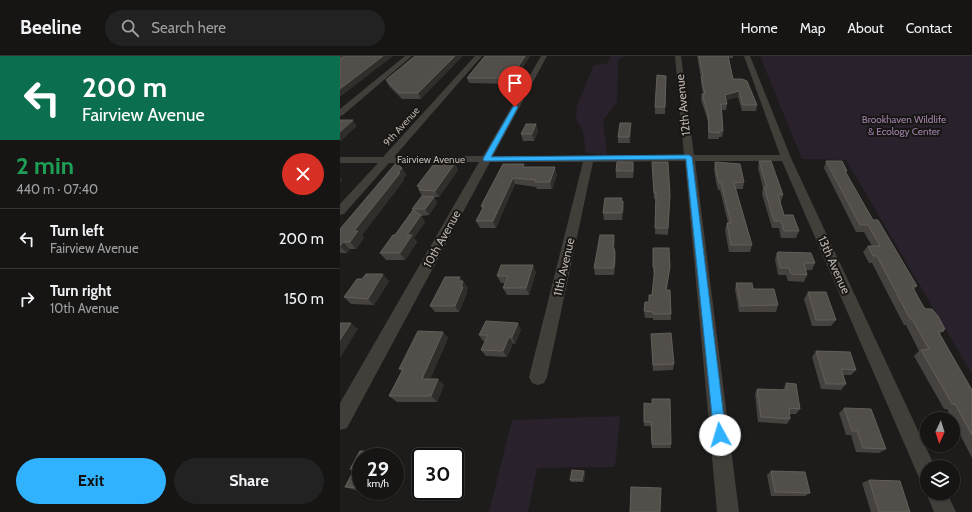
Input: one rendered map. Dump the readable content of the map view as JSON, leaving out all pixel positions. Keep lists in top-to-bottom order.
{
  "streets": {
    "street": [
      "12th Avenue",
      "9th Avenue",
      "Fairview Avenue",
      "10th Avenue",
      "13th Avenue",
      "11th Avenue"
    ]
  },
  "crossings": [
    ["12th Avenue", "Fairview Avenue"],
    ["9th Avenue", "Fairview Avenue"],
    ["Fairview Avenue", "10th Avenue"],
    ["Fairview Avenue", "13th Avenue"],
    ["Fairview Avenue", "11th Avenue"]
  ],
  "parks": ["Brookhaven Wildlife & Ecology Center"],
  "north": "bottom",
  "page": {
    "header": "Beeline",
    "search": "Search here",
    "nav": [
      "Home",
      "Map",
      "About",
      "Contact"
    ],
    "turn": ["200 m", "Fairview Avenue"],
    "heading": ["2 min", "440 m · 07:40"],
    "list": [
      {
        "name": "Turn left",
        "note": "Fairview Avenue",
        "value": "200 m"
      },
      {
        "name": "Turn right",
        "note": "10th Avenue",
        "value": "150 m"
      }
    ],
    "speed": "29 km/h",
    "limit": "30",
    "buttons": ["Exit", "Share"]
  }
}
